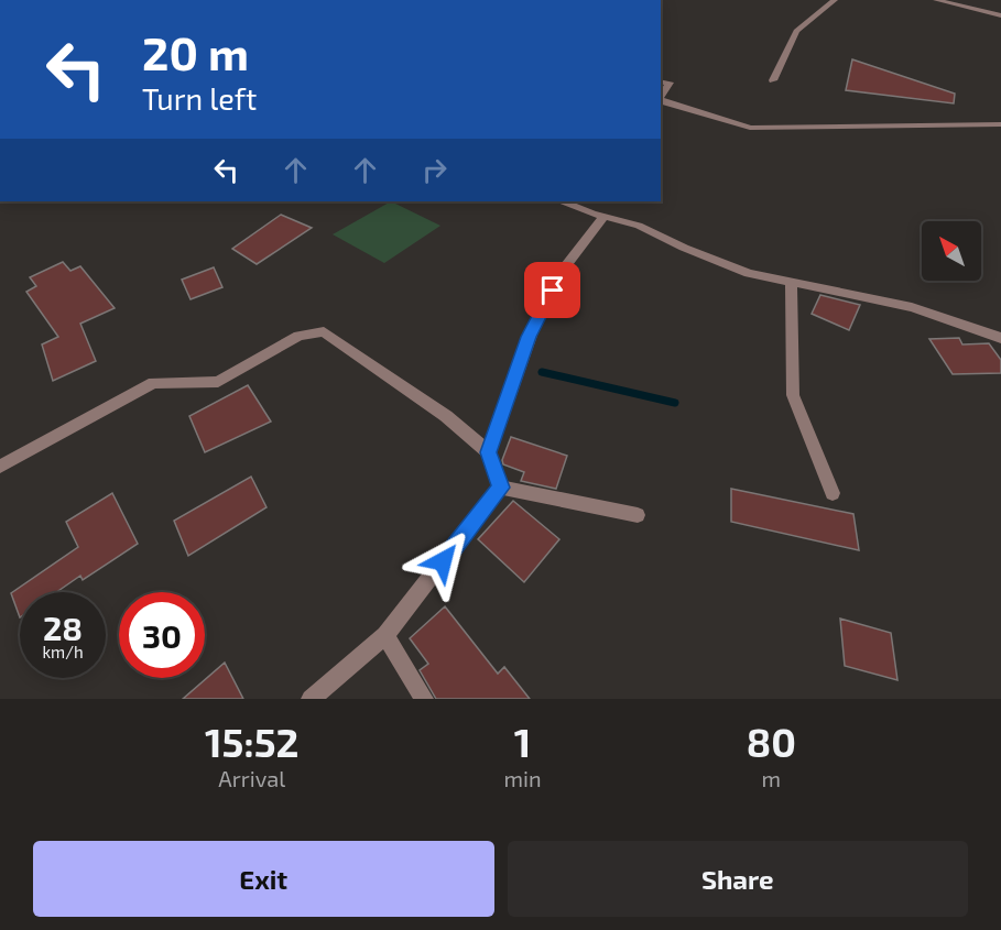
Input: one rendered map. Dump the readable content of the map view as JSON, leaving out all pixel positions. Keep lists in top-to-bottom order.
{
  "north": "top left",
  "page": {
    "turn": ["20 m", "Turn left"],
    "speed": "28 km/h",
    "limit": "30",
    "eta": [
      "15:52",
      "Arrival",
      "1",
      "min",
      "80",
      "m"
    ],
    "buttons": ["Exit", "Share"]
  }
}
